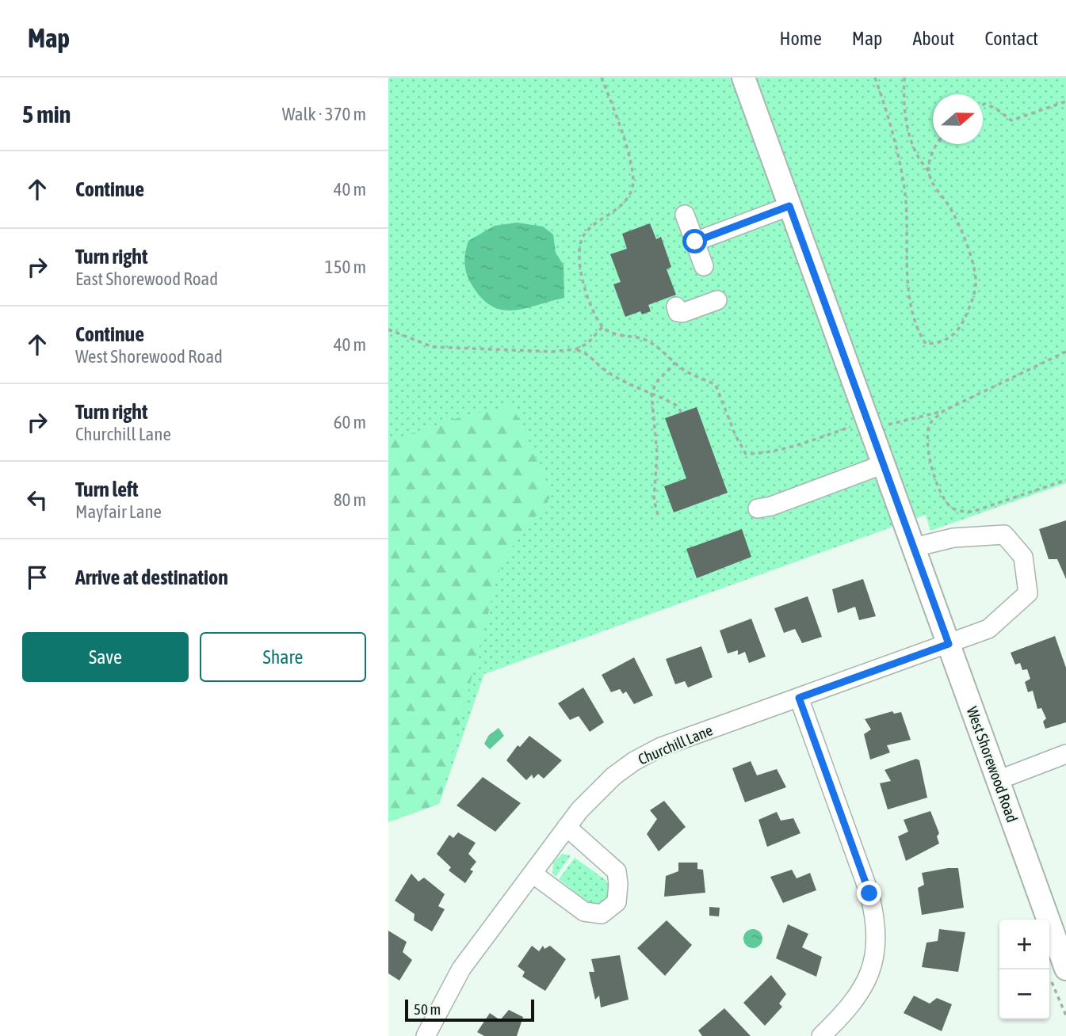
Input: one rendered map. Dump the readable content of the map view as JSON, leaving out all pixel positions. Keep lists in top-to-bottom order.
{
  "streets": {
    "main road": ["West Shorewood Road"],
    "street": ["Churchill Lane"]
  },
  "crossings": [
    ["Churchill Lane", "West Shorewood Road"]
  ],
  "scale_bar": "50 m",
  "north": "right",
  "page": {
    "header": "Map",
    "nav": [
      "Home",
      "Map",
      "About",
      "Contact"
    ],
    "heading": ["5 min", "Walk · 370 m"],
    "list": [
      ["Continue", "40 m"],
      ["Turn right", "East Shorewood Road", "150 m"],
      ["Continue", "West Shorewood Road", "40 m"],
      ["Turn right", "Churchill Lane", "60 m"],
      ["Turn left", "Mayfair Lane", "80 m"],
      "Arrive at destination"
    ],
    "buttons": ["Save", "Share"],
    "map_buttons": ["+", "−"],
    "scale": "50 m"
  }
}
